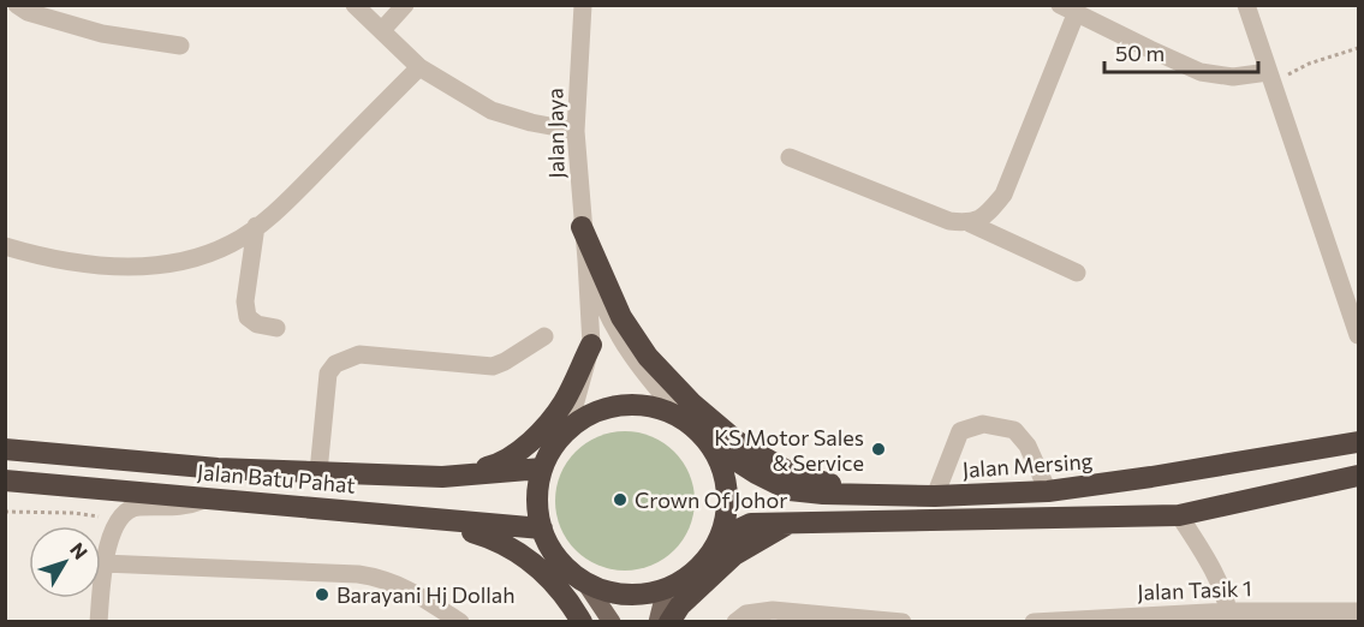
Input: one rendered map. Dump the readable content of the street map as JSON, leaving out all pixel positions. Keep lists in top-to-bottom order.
{
  "streets": {
    "highway": ["Jalan Mersing", "Jalan Batu Pahat"],
    "street": ["Jalan Jaya", "Jalan Tasik 1"]
  },
  "crossings": [
    ["Jalan Jaya", "Jalan Mersing"],
    ["Jalan Jaya", "Jalan Batu Pahat"],
    ["Jalan Mersing", "Jalan Batu Pahat"]
  ],
  "places": ["KS Motor Sales & Service", "Crown Of Johor", "Barayani Hj Dollah"],
  "scale_bar": "50 m",
  "north": "top right"
}
